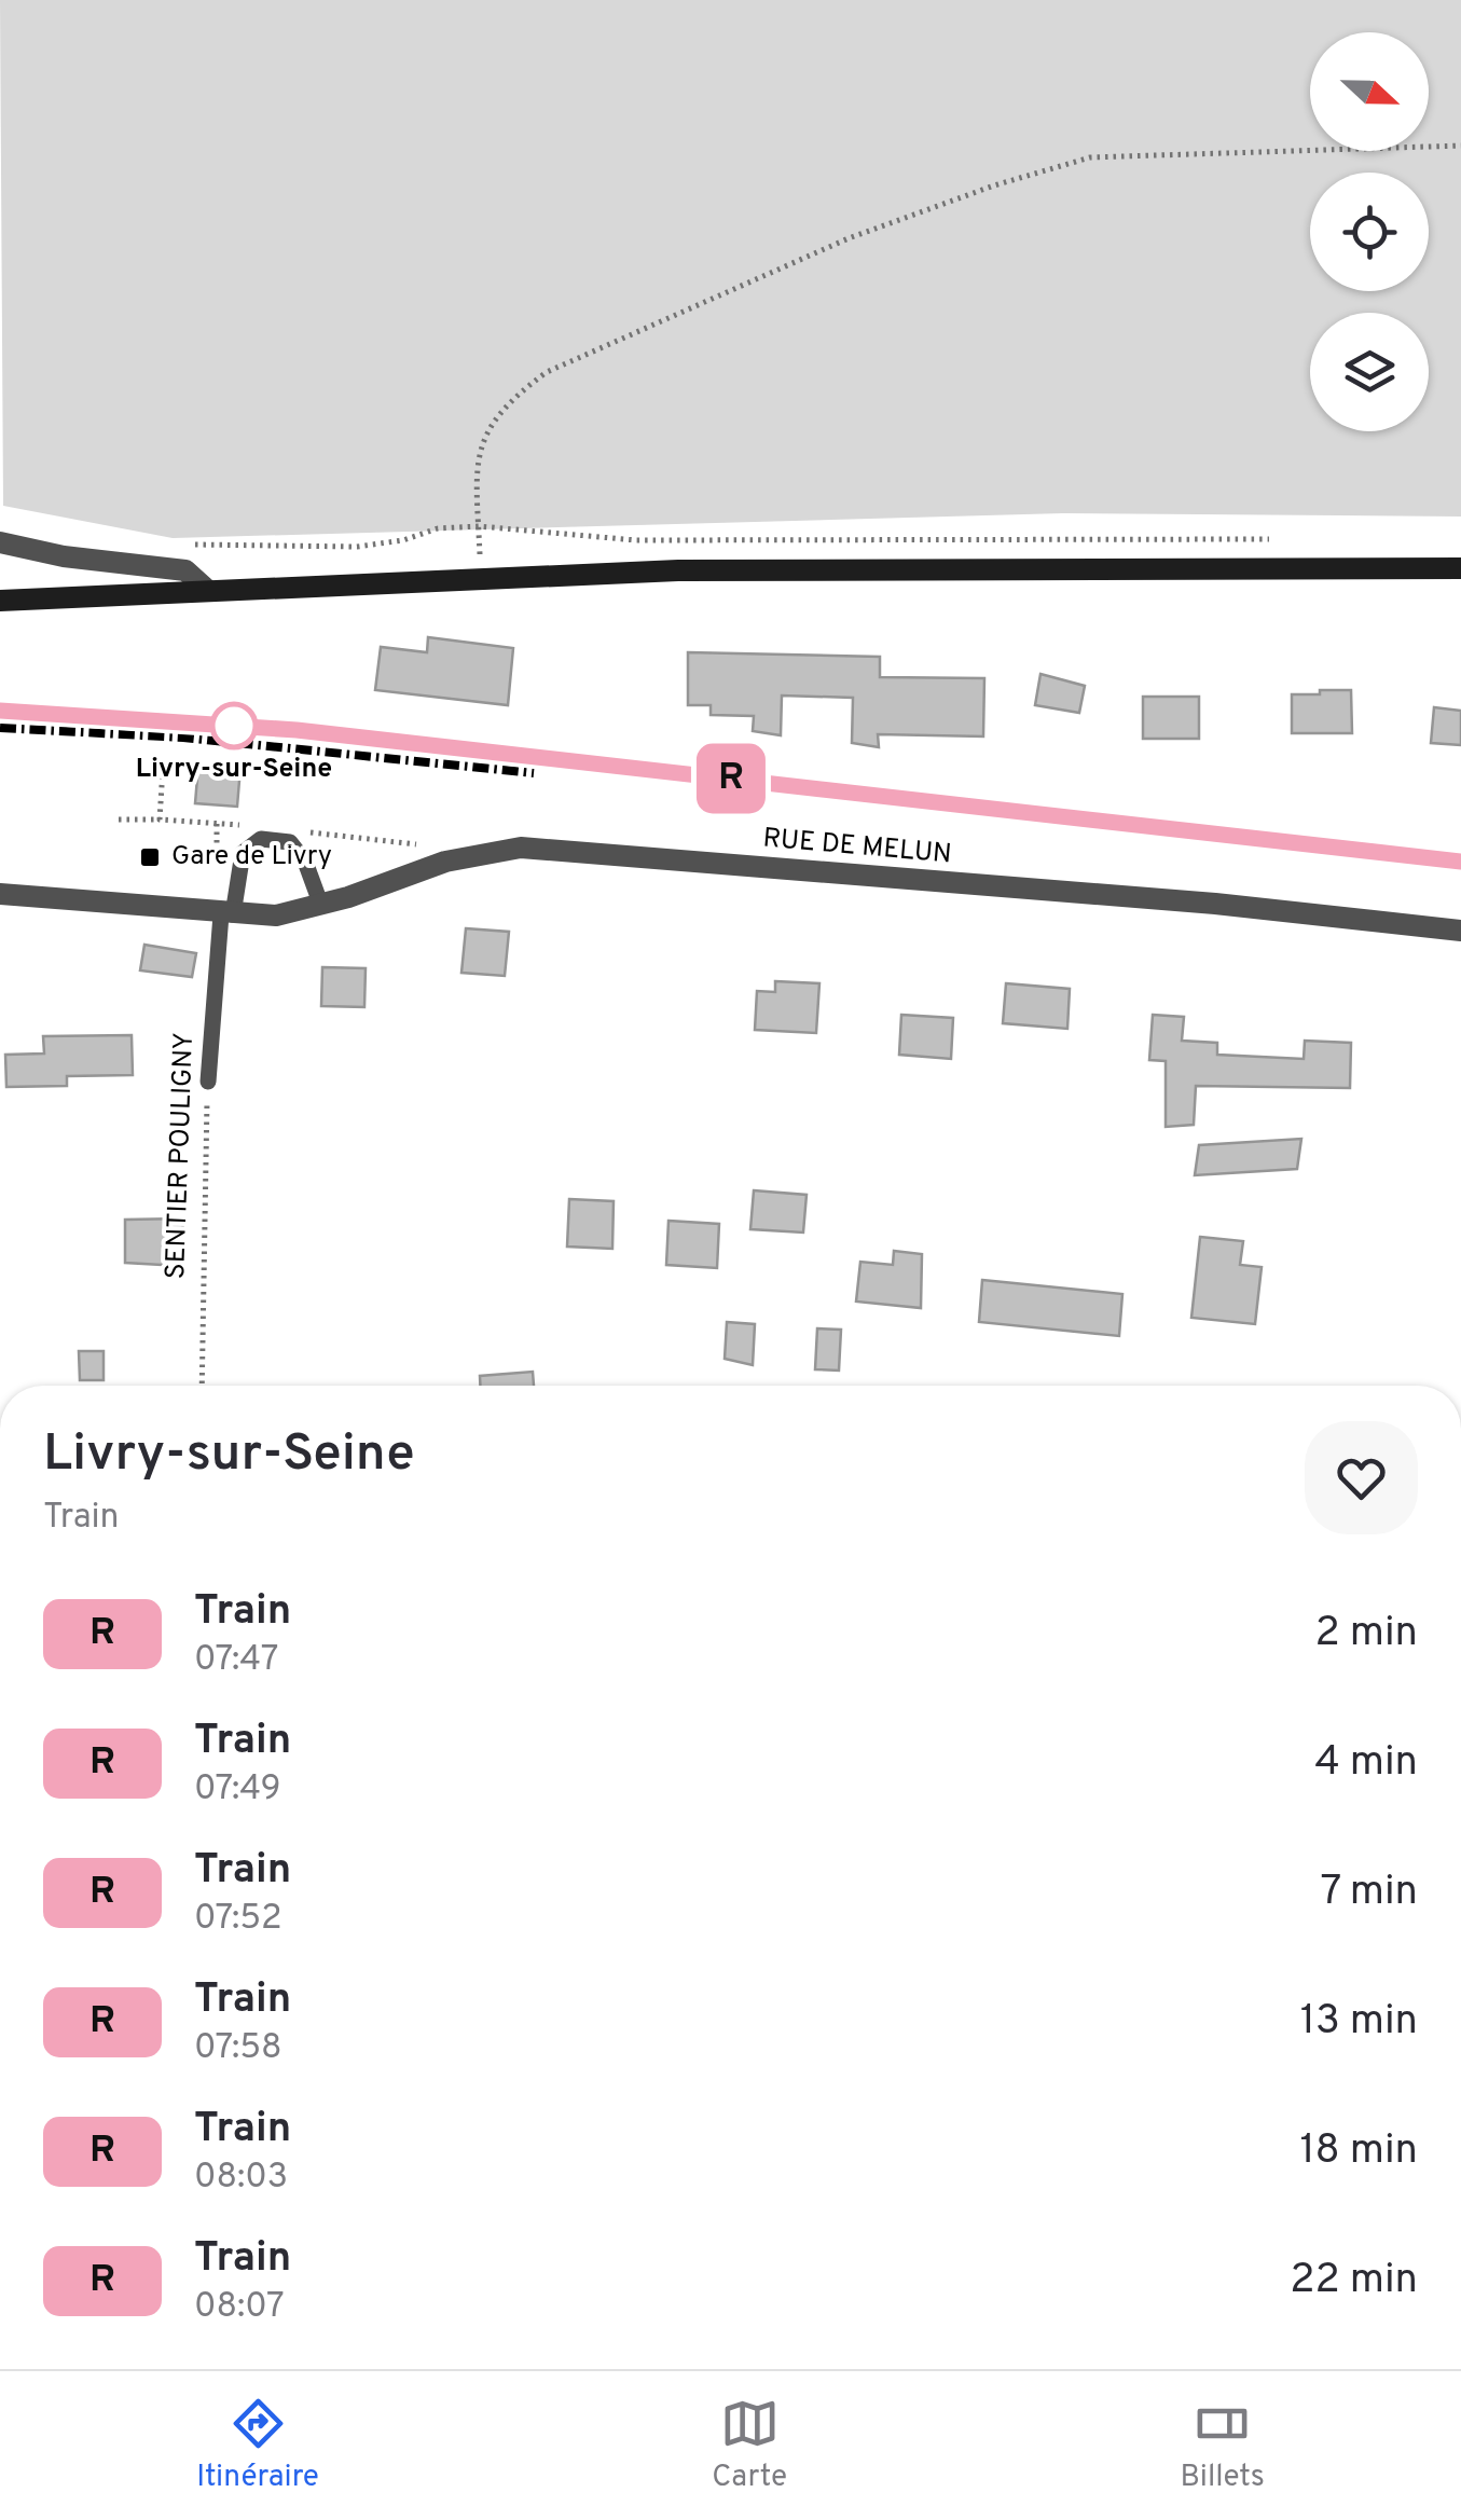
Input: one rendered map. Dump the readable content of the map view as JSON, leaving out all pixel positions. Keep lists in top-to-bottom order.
{
  "streets": {
    "street": ["RUE DE MELUN"],
    "lane": ["SENTIER POULIGNY"]
  },
  "crossings": [
    ["RUE DE MELUN", "SENTIER POULIGNY"]
  ],
  "places": {
    "other": ["Livry-sur-Seine"],
    "transit": ["Gare de Livry"]
  },
  "north": "right",
  "page": {
    "on_map": "R",
    "heading": ["Livry-sur-Seine", "Train"],
    "list": [
      {
        "mark": "R",
        "name": "Train",
        "note": "07:47",
        "value": "2 min"
      },
      {
        "mark": "R",
        "name": "Train",
        "note": "07:49",
        "value": "4 min"
      },
      {
        "mark": "R",
        "name": "Train",
        "note": "07:52",
        "value": "7 min"
      },
      {
        "mark": "R",
        "name": "Train",
        "note": "07:58",
        "value": "13 min"
      },
      {
        "mark": "R",
        "name": "Train",
        "note": "08:03",
        "value": "18 min"
      },
      {
        "mark": "R",
        "name": "Train",
        "note": "08:07",
        "value": "22 min"
      }
    ],
    "tabs": ["Itinéraire", "Carte", "Billets"]
  }
}
